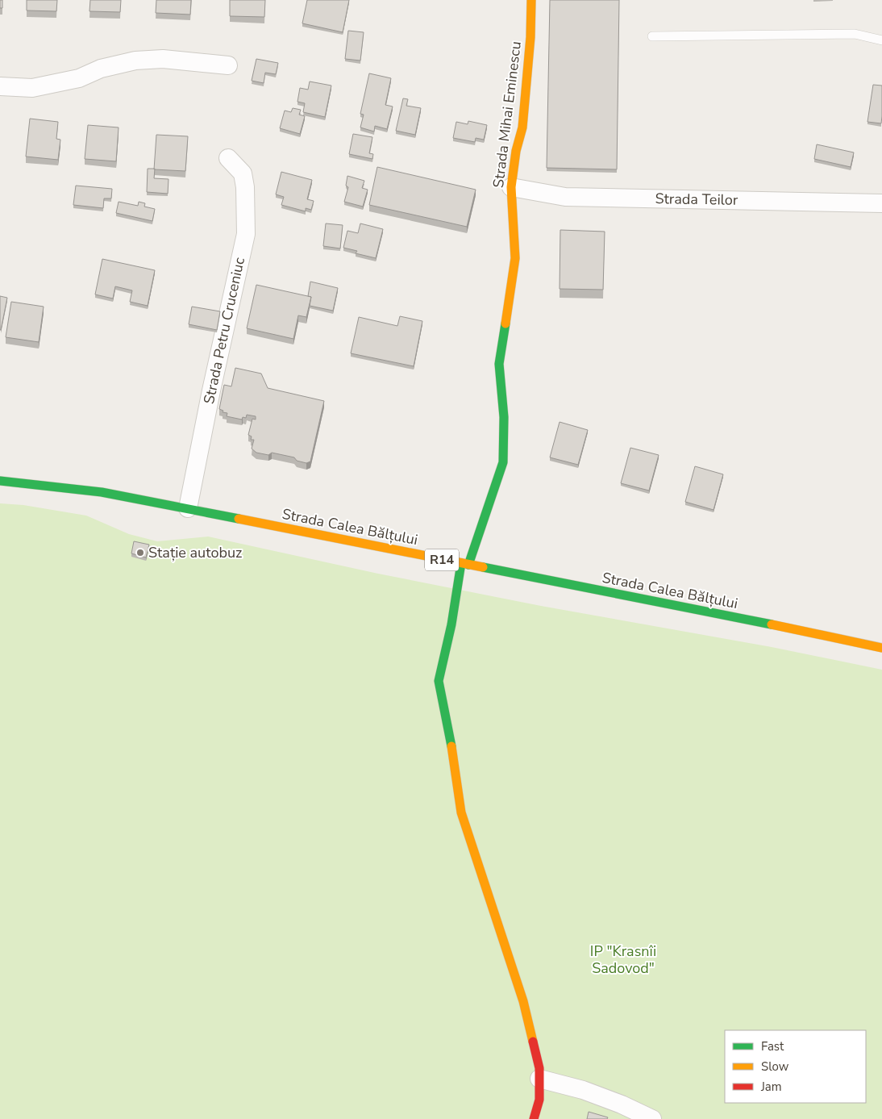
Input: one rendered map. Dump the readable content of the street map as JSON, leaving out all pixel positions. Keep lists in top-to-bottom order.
{
  "streets": {
    "street": [
      "Strada Mihai Eminescu",
      "Strada Teilor",
      "Strada Petru Cruceniuc",
      "Strada Calea Bălțului",
      "R14"
    ]
  },
  "crossings": [
    ["Strada Mihai Eminescu", "Strada Teilor"],
    ["Strada Mihai Eminescu", "Strada Calea Bălțului"],
    ["Strada Petru Cruceniuc", "Strada Calea Bălțului"]
  ],
  "parks": ["IP \"Krasnîi Sadovod\""],
  "places": ["Stație autobuz"],
  "legend": ["Fast", "Slow", "Jam"]
}
